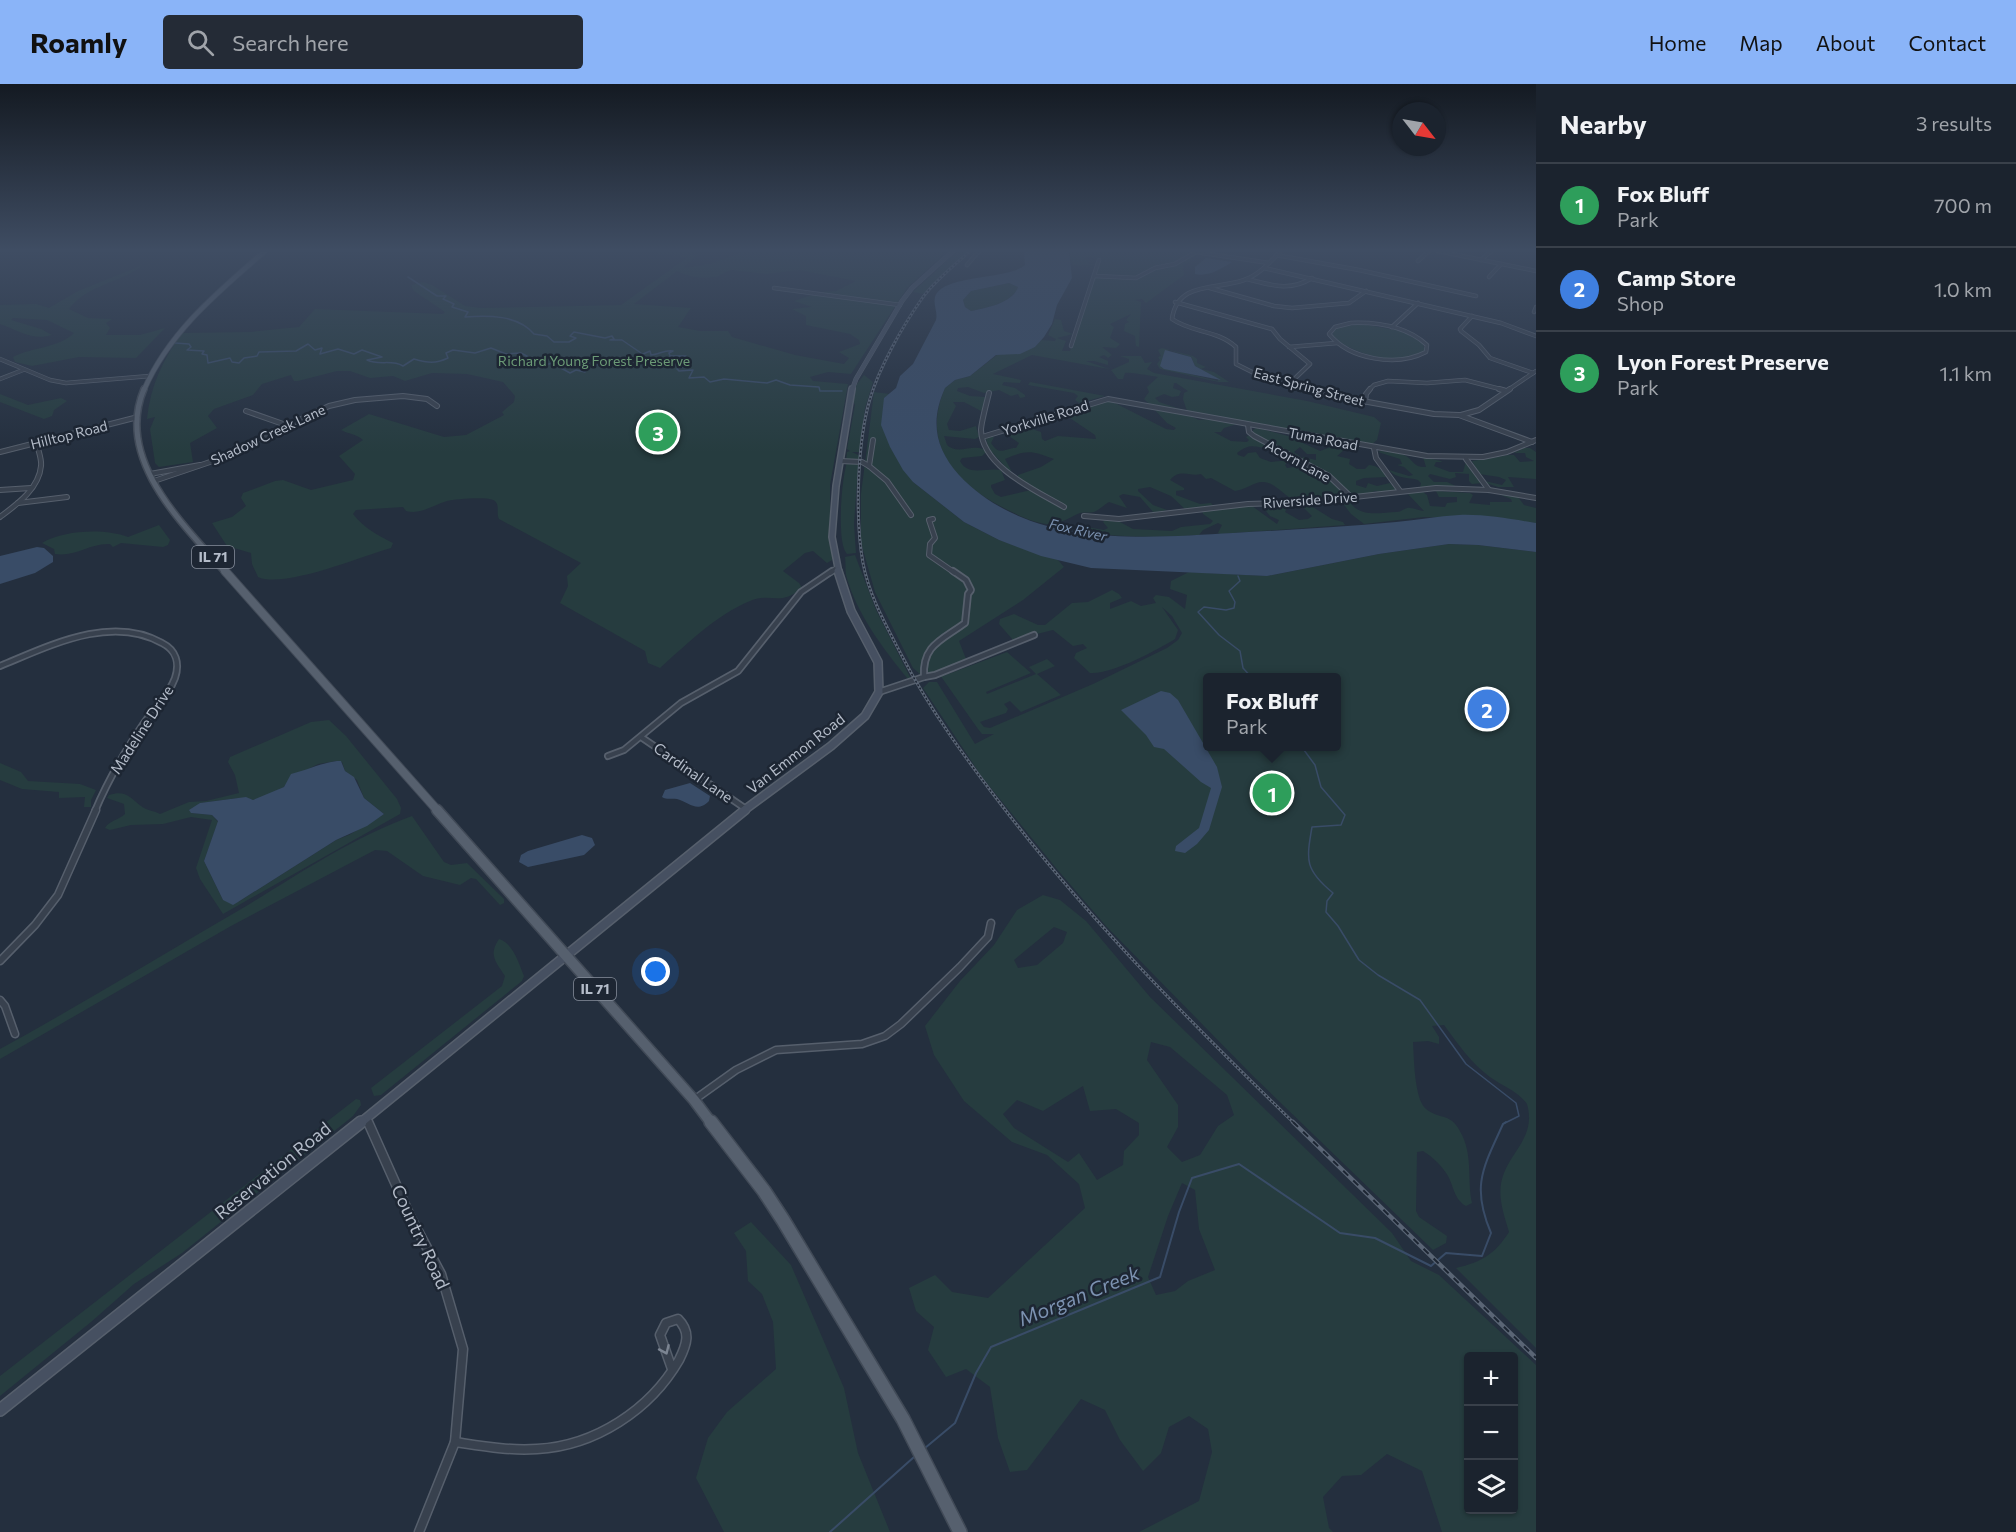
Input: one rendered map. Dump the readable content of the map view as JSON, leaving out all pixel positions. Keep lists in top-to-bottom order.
{
  "streets": {
    "main road": ["IL 71"],
    "street": [
      "East Spring Street",
      "Yorkville Road",
      "Hilltop Road",
      "Shadow Creek Lane",
      "Tuma Road",
      "Acorn Lane",
      "Riverside Drive",
      "Madeline Drive",
      "Van Emmon Road",
      "Cardinal Lane",
      "Reservation Road",
      "Country Road"
    ]
  },
  "crossings": [
    ["East Spring Street", "Tuma Road"],
    ["Yorkville Road", "Tuma Road"],
    ["Hilltop Road", "IL 71"],
    ["Shadow Creek Lane", "IL 71"],
    ["Tuma Road", "Acorn Lane"],
    ["Acorn Lane", "Riverside Drive"],
    ["IL 71", "Van Emmon Road"],
    ["IL 71", "Reservation Road"],
    ["Van Emmon Road", "Cardinal Lane"],
    ["Van Emmon Road", "Reservation Road"],
    ["Reservation Road", "Country Road"]
  ],
  "water": ["Fox River", "Morgan Creek"],
  "parks": ["Richard Young Forest Preserve"],
  "north": "bottom right",
  "page": {
    "header": "Roamly",
    "search": "Search here",
    "nav": [
      "Home",
      "Map",
      "About",
      "Contact"
    ],
    "heading": ["Nearby", "3 results"],
    "list": [
      {
        "mark": "1",
        "name": "Fox Bluff",
        "note": "Park",
        "value": "700 m"
      },
      {
        "mark": "2",
        "name": "Camp Store",
        "note": "Shop",
        "value": "1.0 km"
      },
      {
        "mark": "3",
        "name": "Lyon Forest Preserve",
        "note": "Park",
        "value": "1.1 km"
      }
    ],
    "pins": ["3", "2", "1"],
    "popup": ["Fox Bluff", "Park"],
    "map_buttons": ["+", "−"]
  }
}
